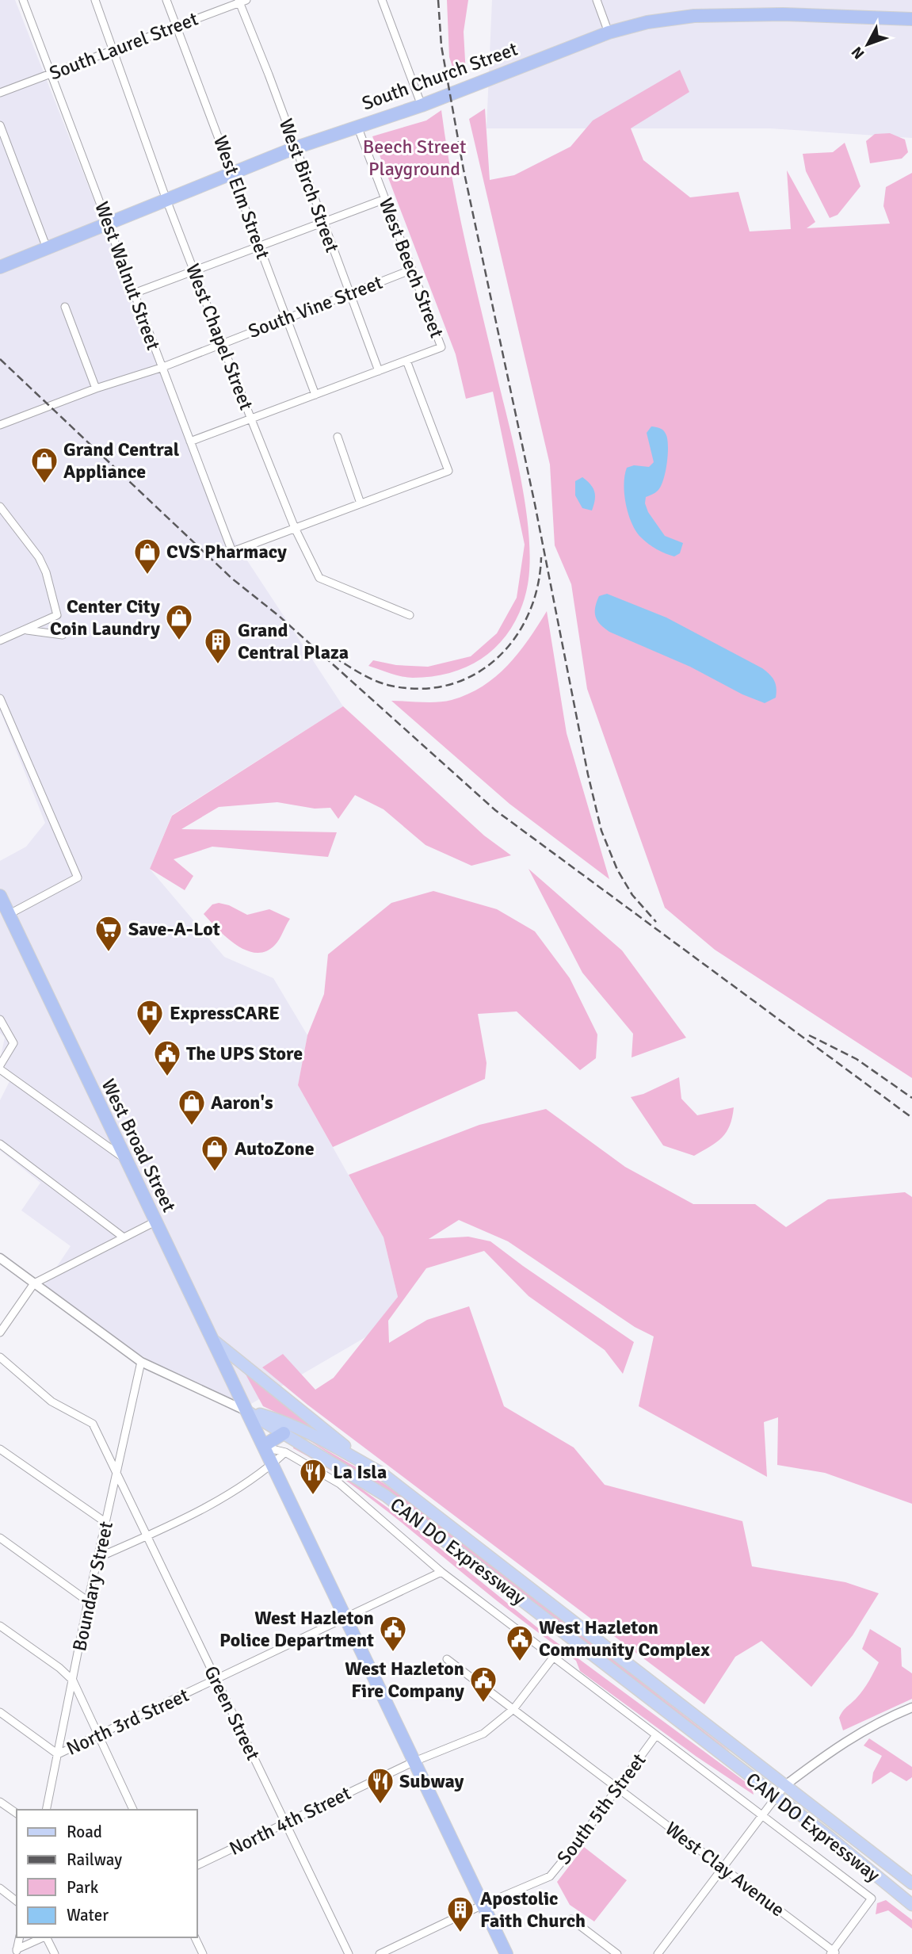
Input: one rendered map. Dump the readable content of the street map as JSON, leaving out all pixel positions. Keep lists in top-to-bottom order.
{
  "streets": {
    "highway": ["South Church Street", "West Broad Street"],
    "main road": ["CAN DO Expressway"],
    "street": [
      "South Laurel Street",
      "West Birch Street",
      "West Elm Street",
      "West Beech Street",
      "West Walnut Street",
      "South Vine Street",
      "West Chapel Street",
      "Boundary Street",
      "Green Street",
      "North 3rd Street",
      "South 5th Street",
      "North 4th Street",
      "West Clay Avenue"
    ]
  },
  "crossings": [
    ["South Laurel Street", "West Birch Street"],
    ["South Laurel Street", "West Elm Street"],
    ["South Laurel Street", "West Walnut Street"],
    ["South Laurel Street", "West Chapel Street"],
    ["South Church Street", "West Birch Street"],
    ["South Church Street", "West Elm Street"],
    ["South Church Street", "West Beech Street"],
    ["South Church Street", "West Walnut Street"],
    ["South Church Street", "West Chapel Street"],
    ["West Birch Street", "South Vine Street"],
    ["West Elm Street", "South Vine Street"],
    ["West Beech Street", "South Vine Street"],
    ["West Walnut Street", "South Vine Street"],
    ["West Walnut Street", "West Chapel Street"],
    ["South Vine Street", "West Chapel Street"],
    ["West Broad Street", "CAN DO Expressway"],
    ["West Broad Street", "North 3rd Street"],
    ["West Broad Street", "South 5th Street"],
    ["West Broad Street", "North 4th Street"],
    ["Boundary Street", "Green Street"],
    ["Boundary Street", "North 3rd Street"],
    ["Green Street", "North 3rd Street"],
    ["Green Street", "North 4th Street"],
    ["South 5th Street", "West Clay Avenue"],
    ["North 4th Street", "West Clay Avenue"]
  ],
  "parks": ["Beech Street Playground"],
  "places": {
    "shop": [
      "Grand Central Appliance",
      "CVS Pharmacy",
      "Center City Coin Laundry",
      "Aaron's",
      "AutoZone"
    ],
    "building": ["Grand Central Plaza", "Apostolic Faith Church"],
    "supermarket": ["Save-A-Lot"],
    "hospital": ["ExpressCARE"],
    "public building": [
      "The UPS Store",
      "West Hazleton Police Department",
      "West Hazleton Community Complex",
      "West Hazleton Fire Company"
    ],
    "restaurant": ["La Isla", "Subway"]
  },
  "legend": [
    "Road",
    "Railway",
    "Park",
    "Water"
  ],
  "north": "bottom left"
}
